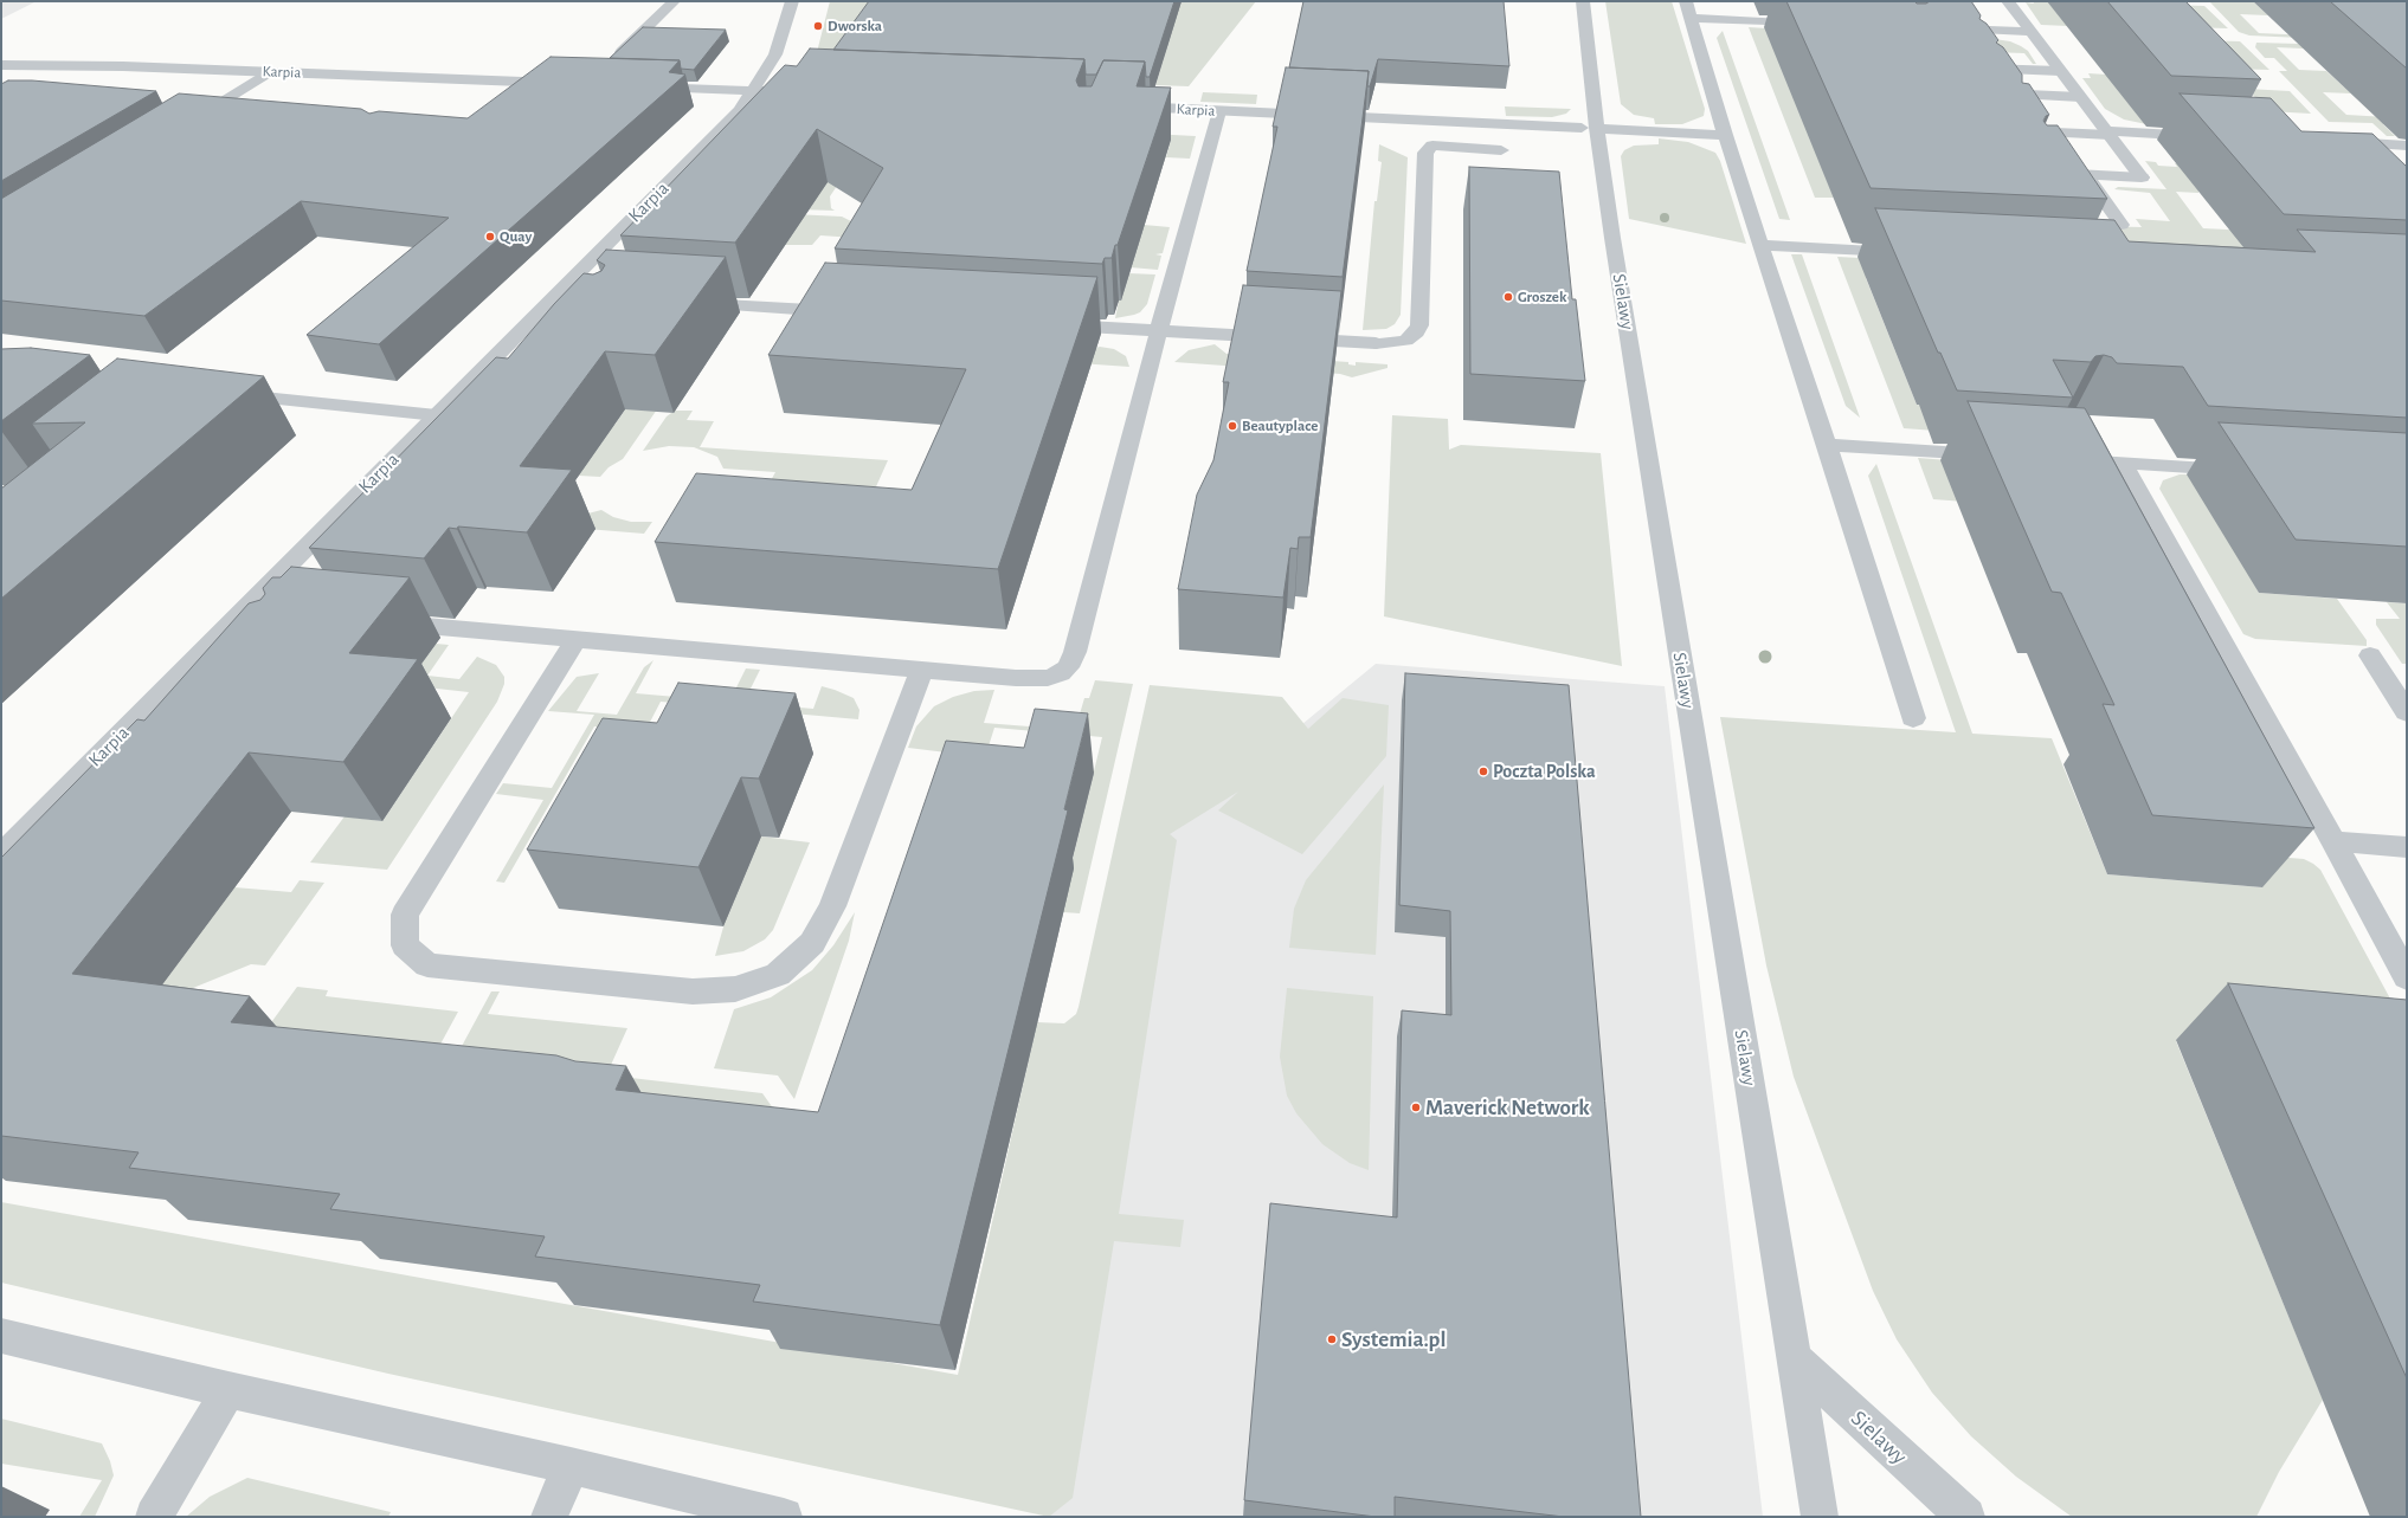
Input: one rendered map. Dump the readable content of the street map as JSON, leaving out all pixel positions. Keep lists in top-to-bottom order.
{
  "streets": {
    "street": ["Karpia", "Sielawy"]
  },
  "crossings": [
    ["Karpia", "Sielawy"]
  ],
  "places": [
    "Dworska",
    "Quay",
    "Groszek",
    "Beautyplace",
    "Poczta Polska",
    "Maverick Network",
    "Systemia.pl"
  ]
}
